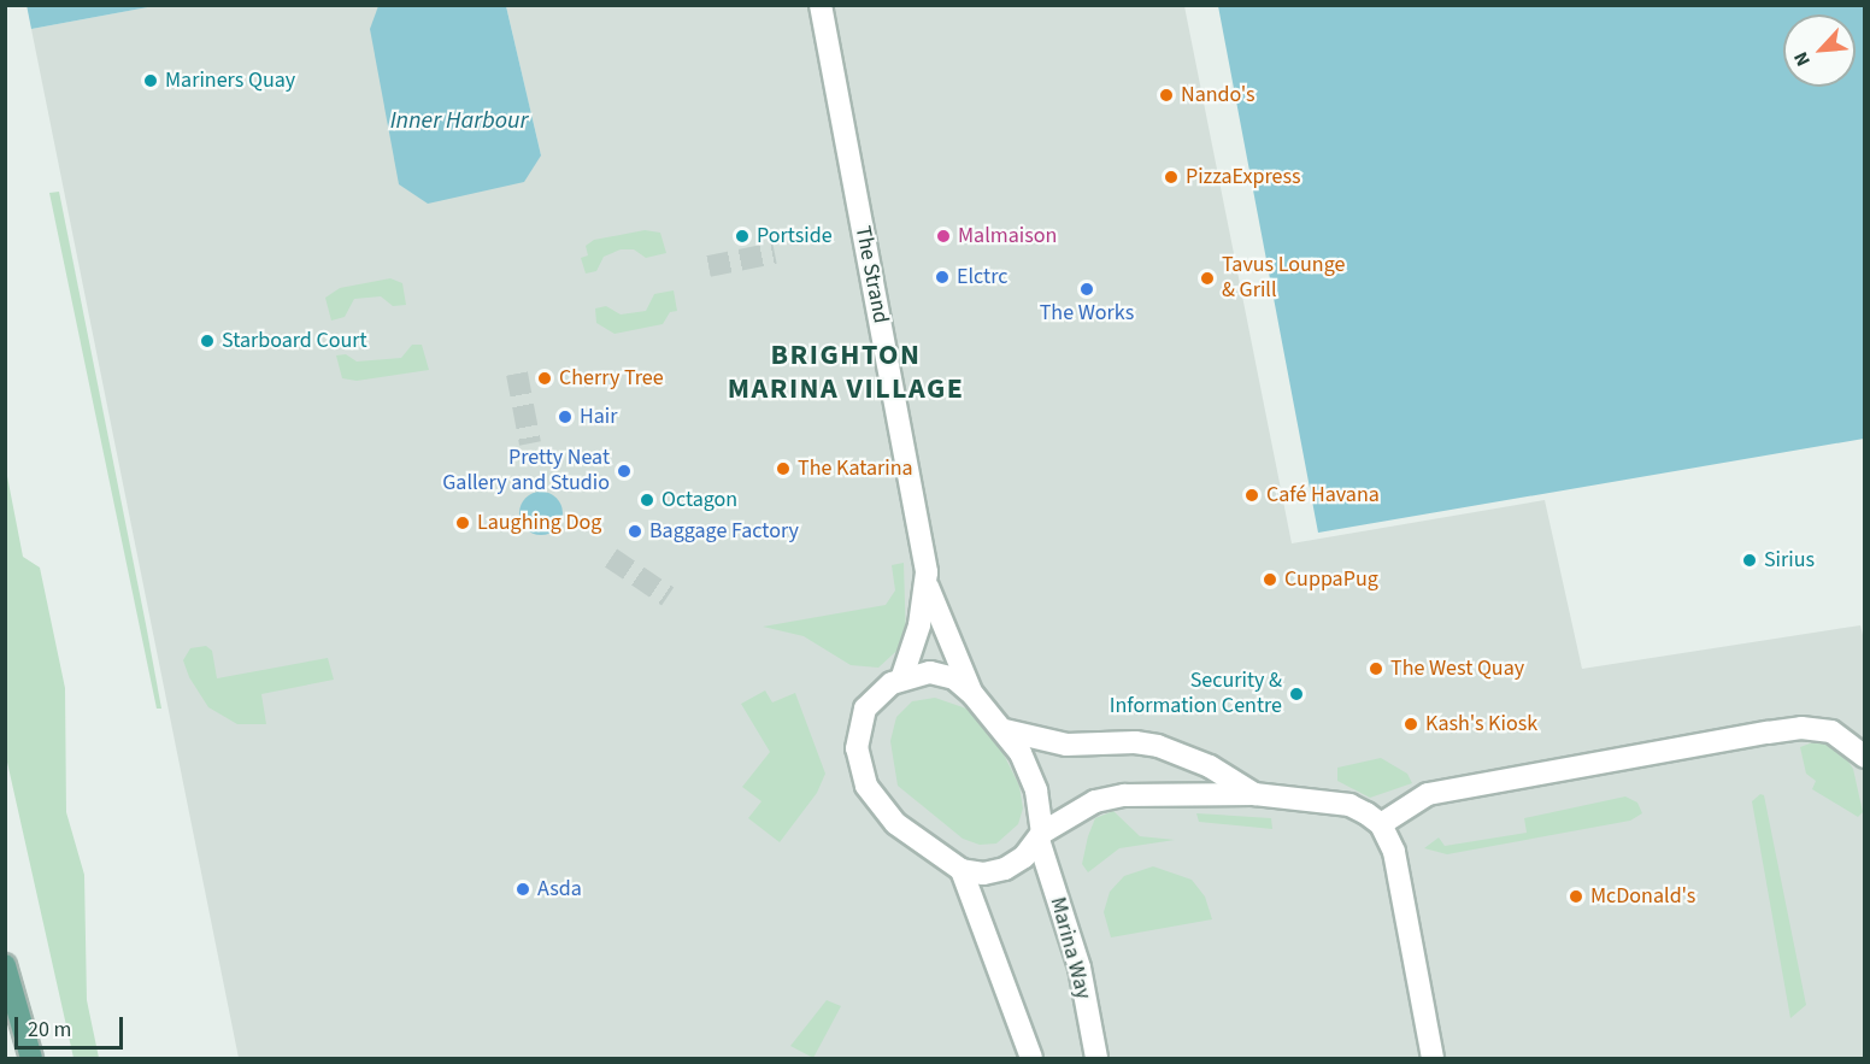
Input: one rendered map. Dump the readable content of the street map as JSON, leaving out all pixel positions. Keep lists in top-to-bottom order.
{
  "streets": {
    "street": ["The Strand", "Marina Way"]
  },
  "crossings": [
    ["The Strand", "Marina Way"]
  ],
  "districts": ["BRIGHTON MARINA VILLAGE"],
  "water": ["Inner Harbour"],
  "places": [
    "Mariners Quay",
    "Nando's",
    "PizzaExpress",
    "Portside",
    "Malmaison",
    "Elctrc",
    "Tavus Lounge & Grill",
    "The Works",
    "Starboard Court",
    "Cherry Tree",
    "Hair",
    "The Katarina",
    "Pretty Neat Gallery and Studio",
    "Café Havana",
    "Octagon",
    "Laughing Dog",
    "Baggage Factory",
    "Sirius",
    "CuppaPug",
    "The West Quay",
    "Security & Information Centre",
    "Kash's Kiosk",
    "Asda",
    "McDonald's"
  ],
  "scale_bar": "20 m",
  "north": "bottom left"
}
